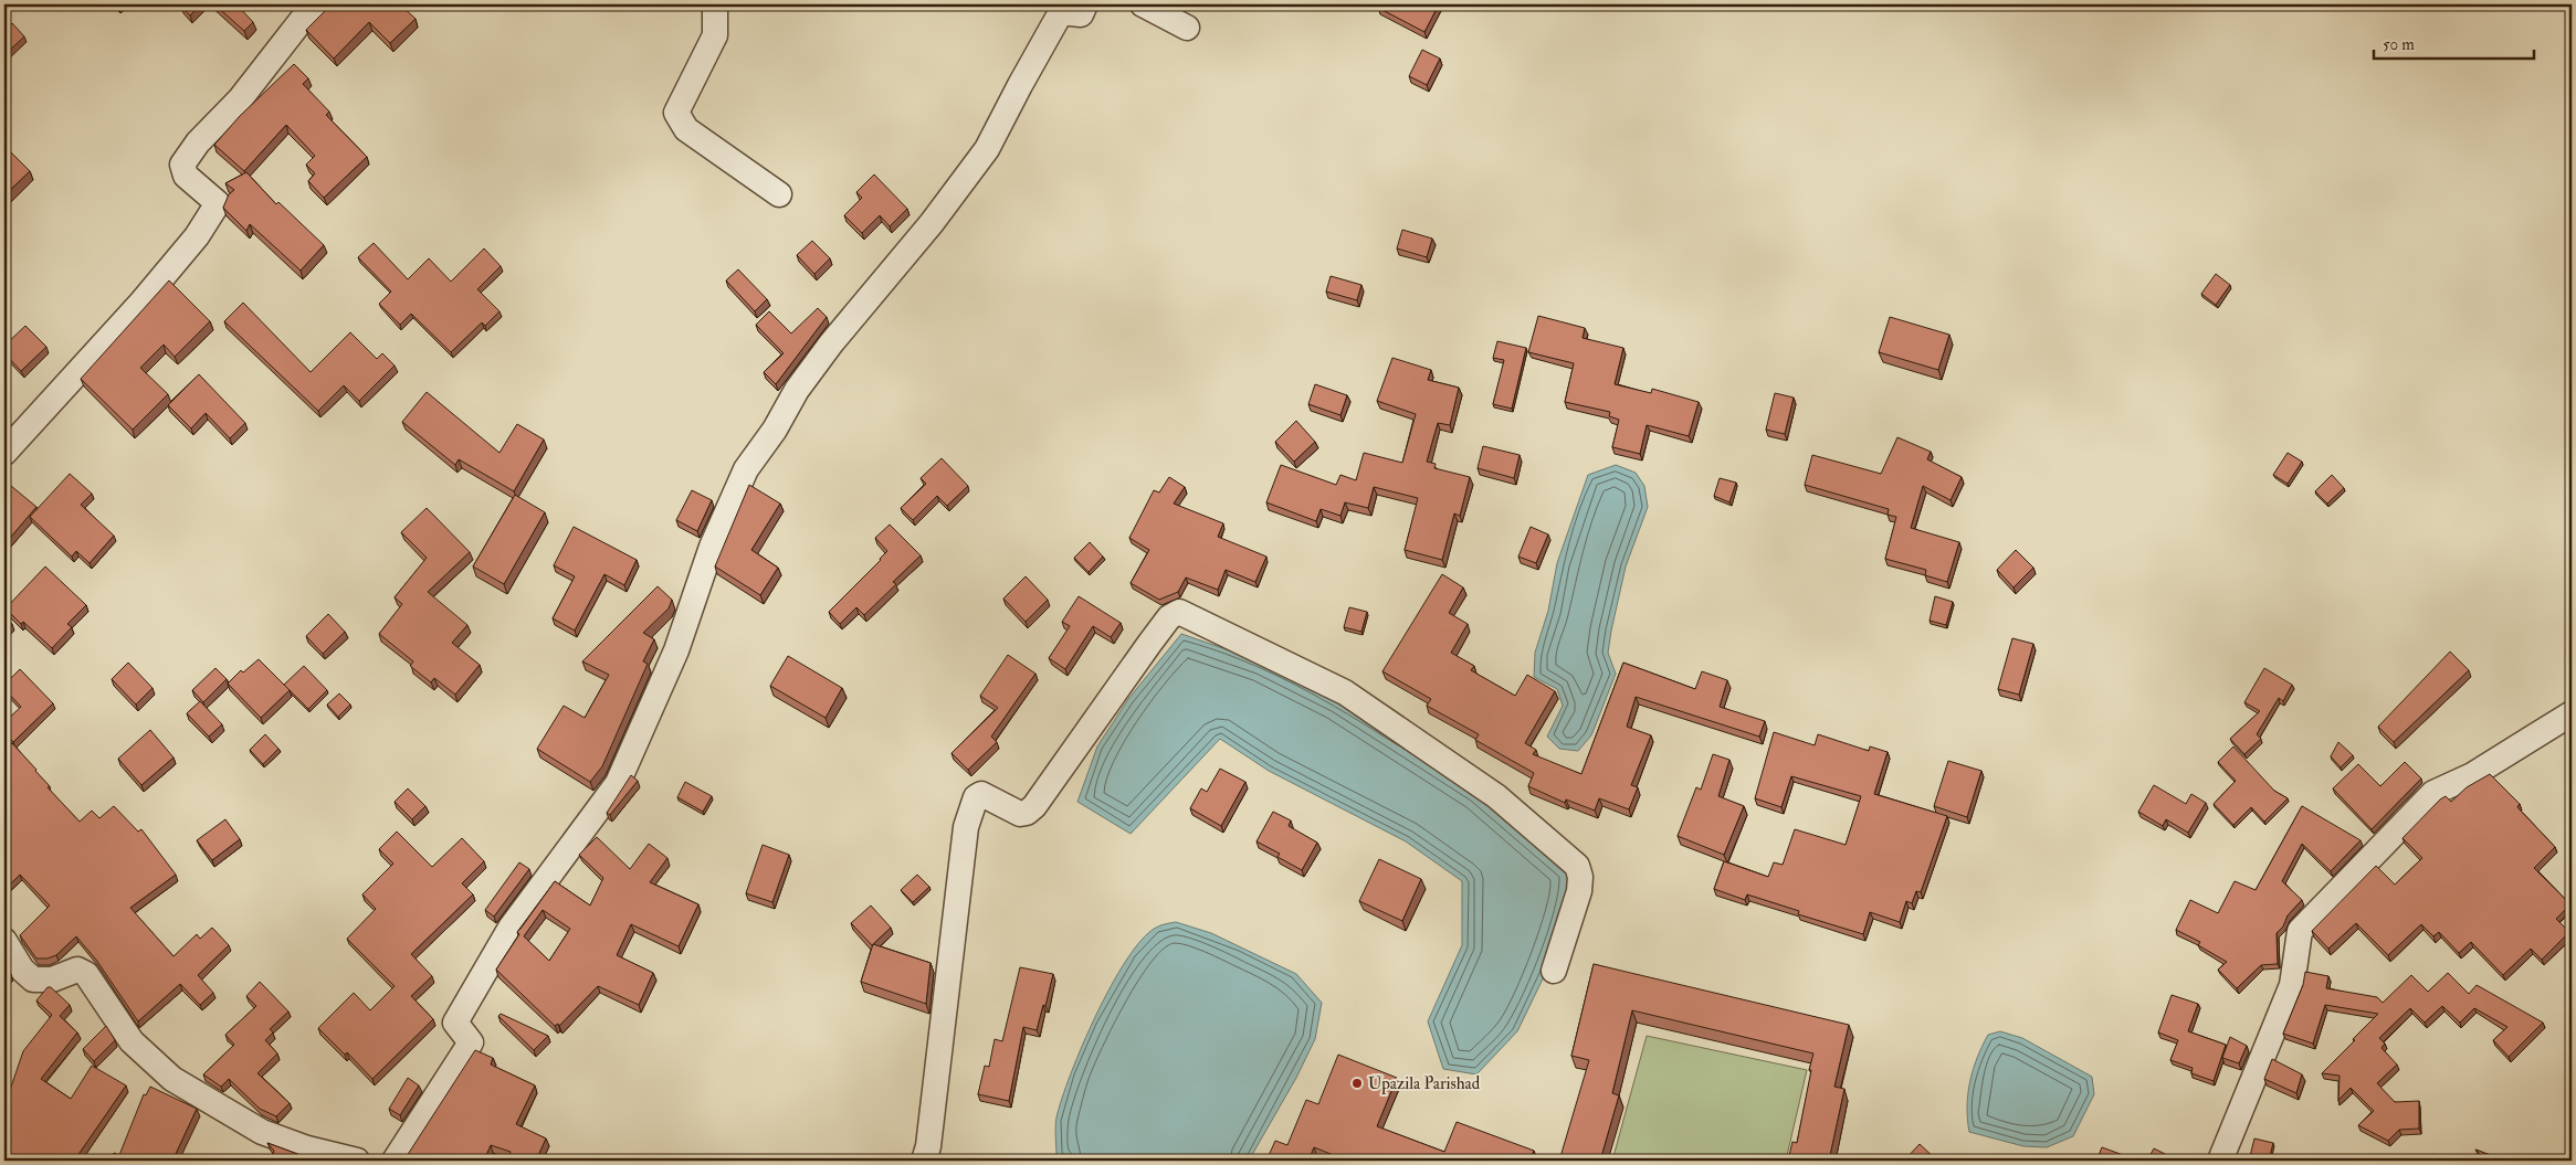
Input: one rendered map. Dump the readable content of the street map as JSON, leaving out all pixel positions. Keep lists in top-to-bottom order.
{
  "places": ["Upazila Parishad"],
  "scale_bar": "50 m"
}
